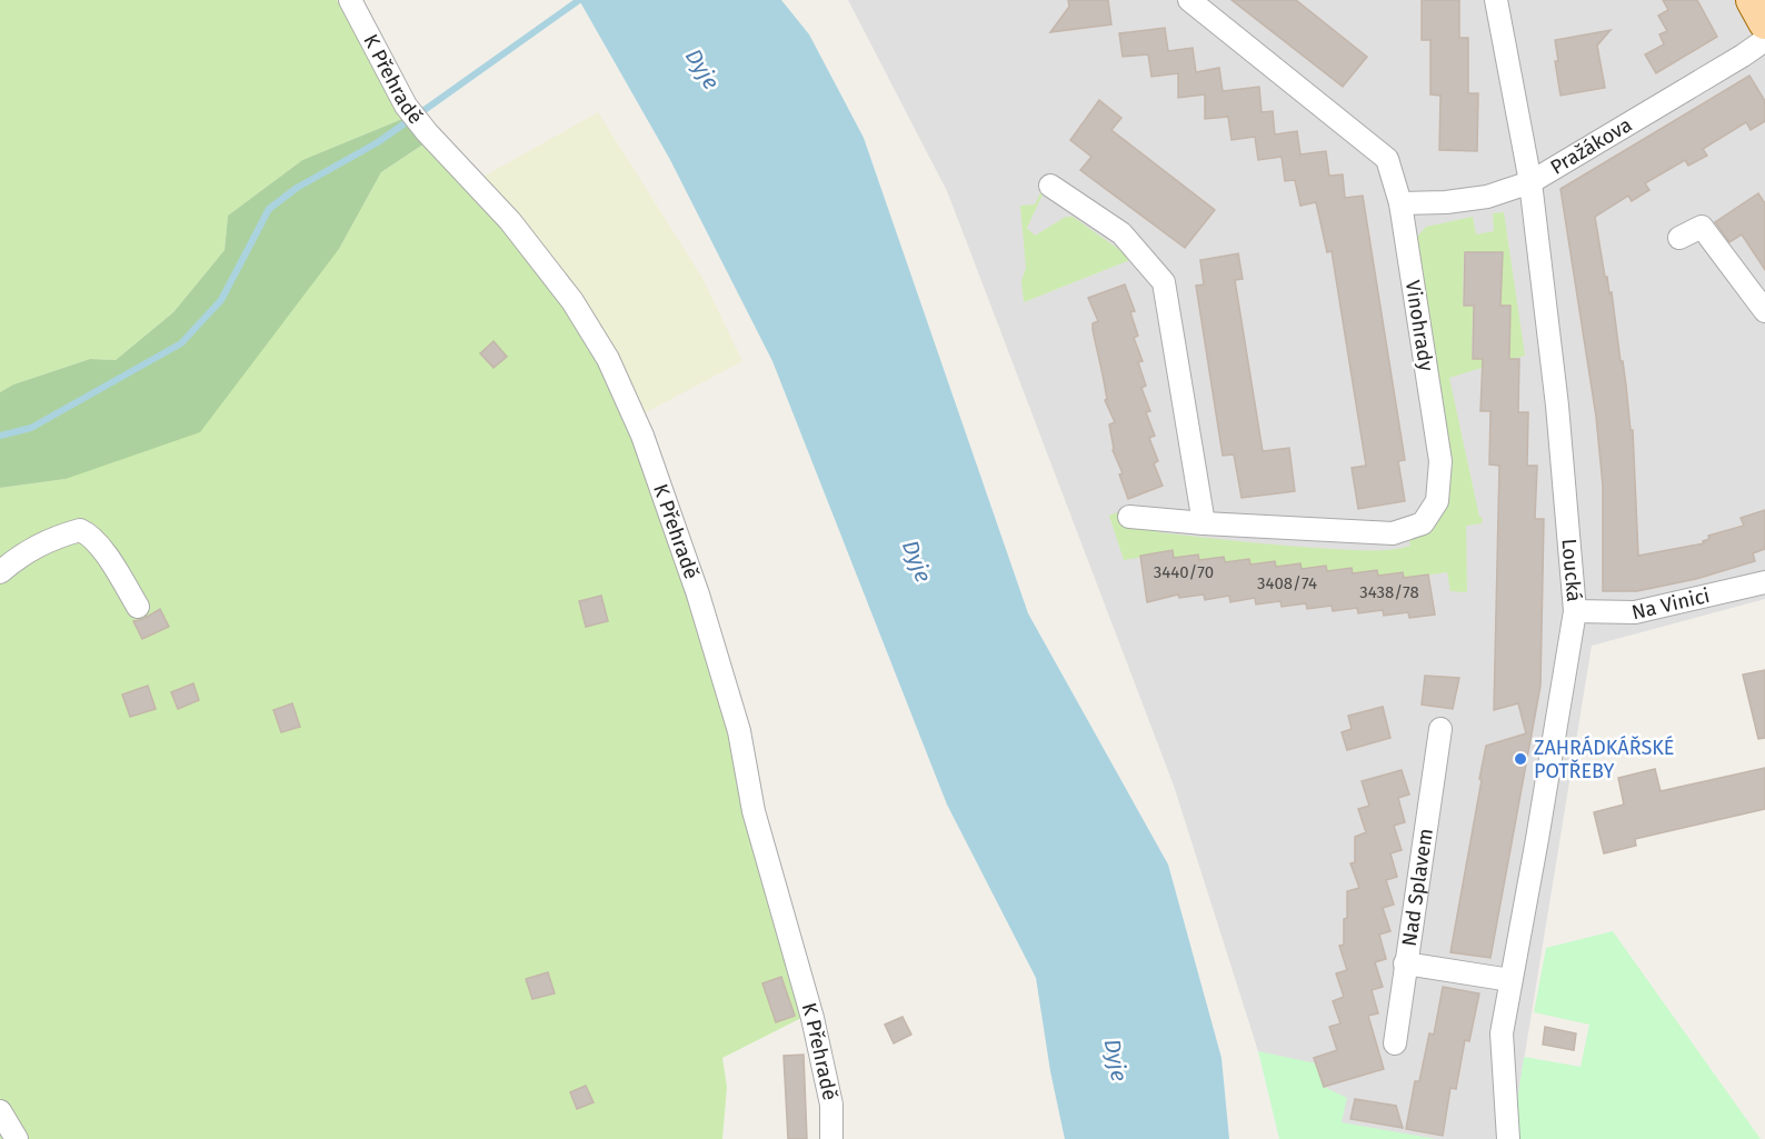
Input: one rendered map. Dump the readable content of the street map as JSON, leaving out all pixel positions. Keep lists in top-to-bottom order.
{
  "streets": {
    "street": [
      "K Přehradě",
      "Pražákova",
      "Vinohrady",
      "Loucká",
      "Na Vinici",
      "Nad Splavem"
    ]
  },
  "crossings": [
    ["Pražákova", "Vinohrady"],
    ["Pražákova", "Loucká"],
    ["Loucká", "Na Vinici"]
  ],
  "water": ["Dyje"],
  "places": ["ZAHRÁDKÁŘSKÉ POTŘEBY"],
  "house_numbers": ["3440/70", "3408/74", "3438/78"]
}
